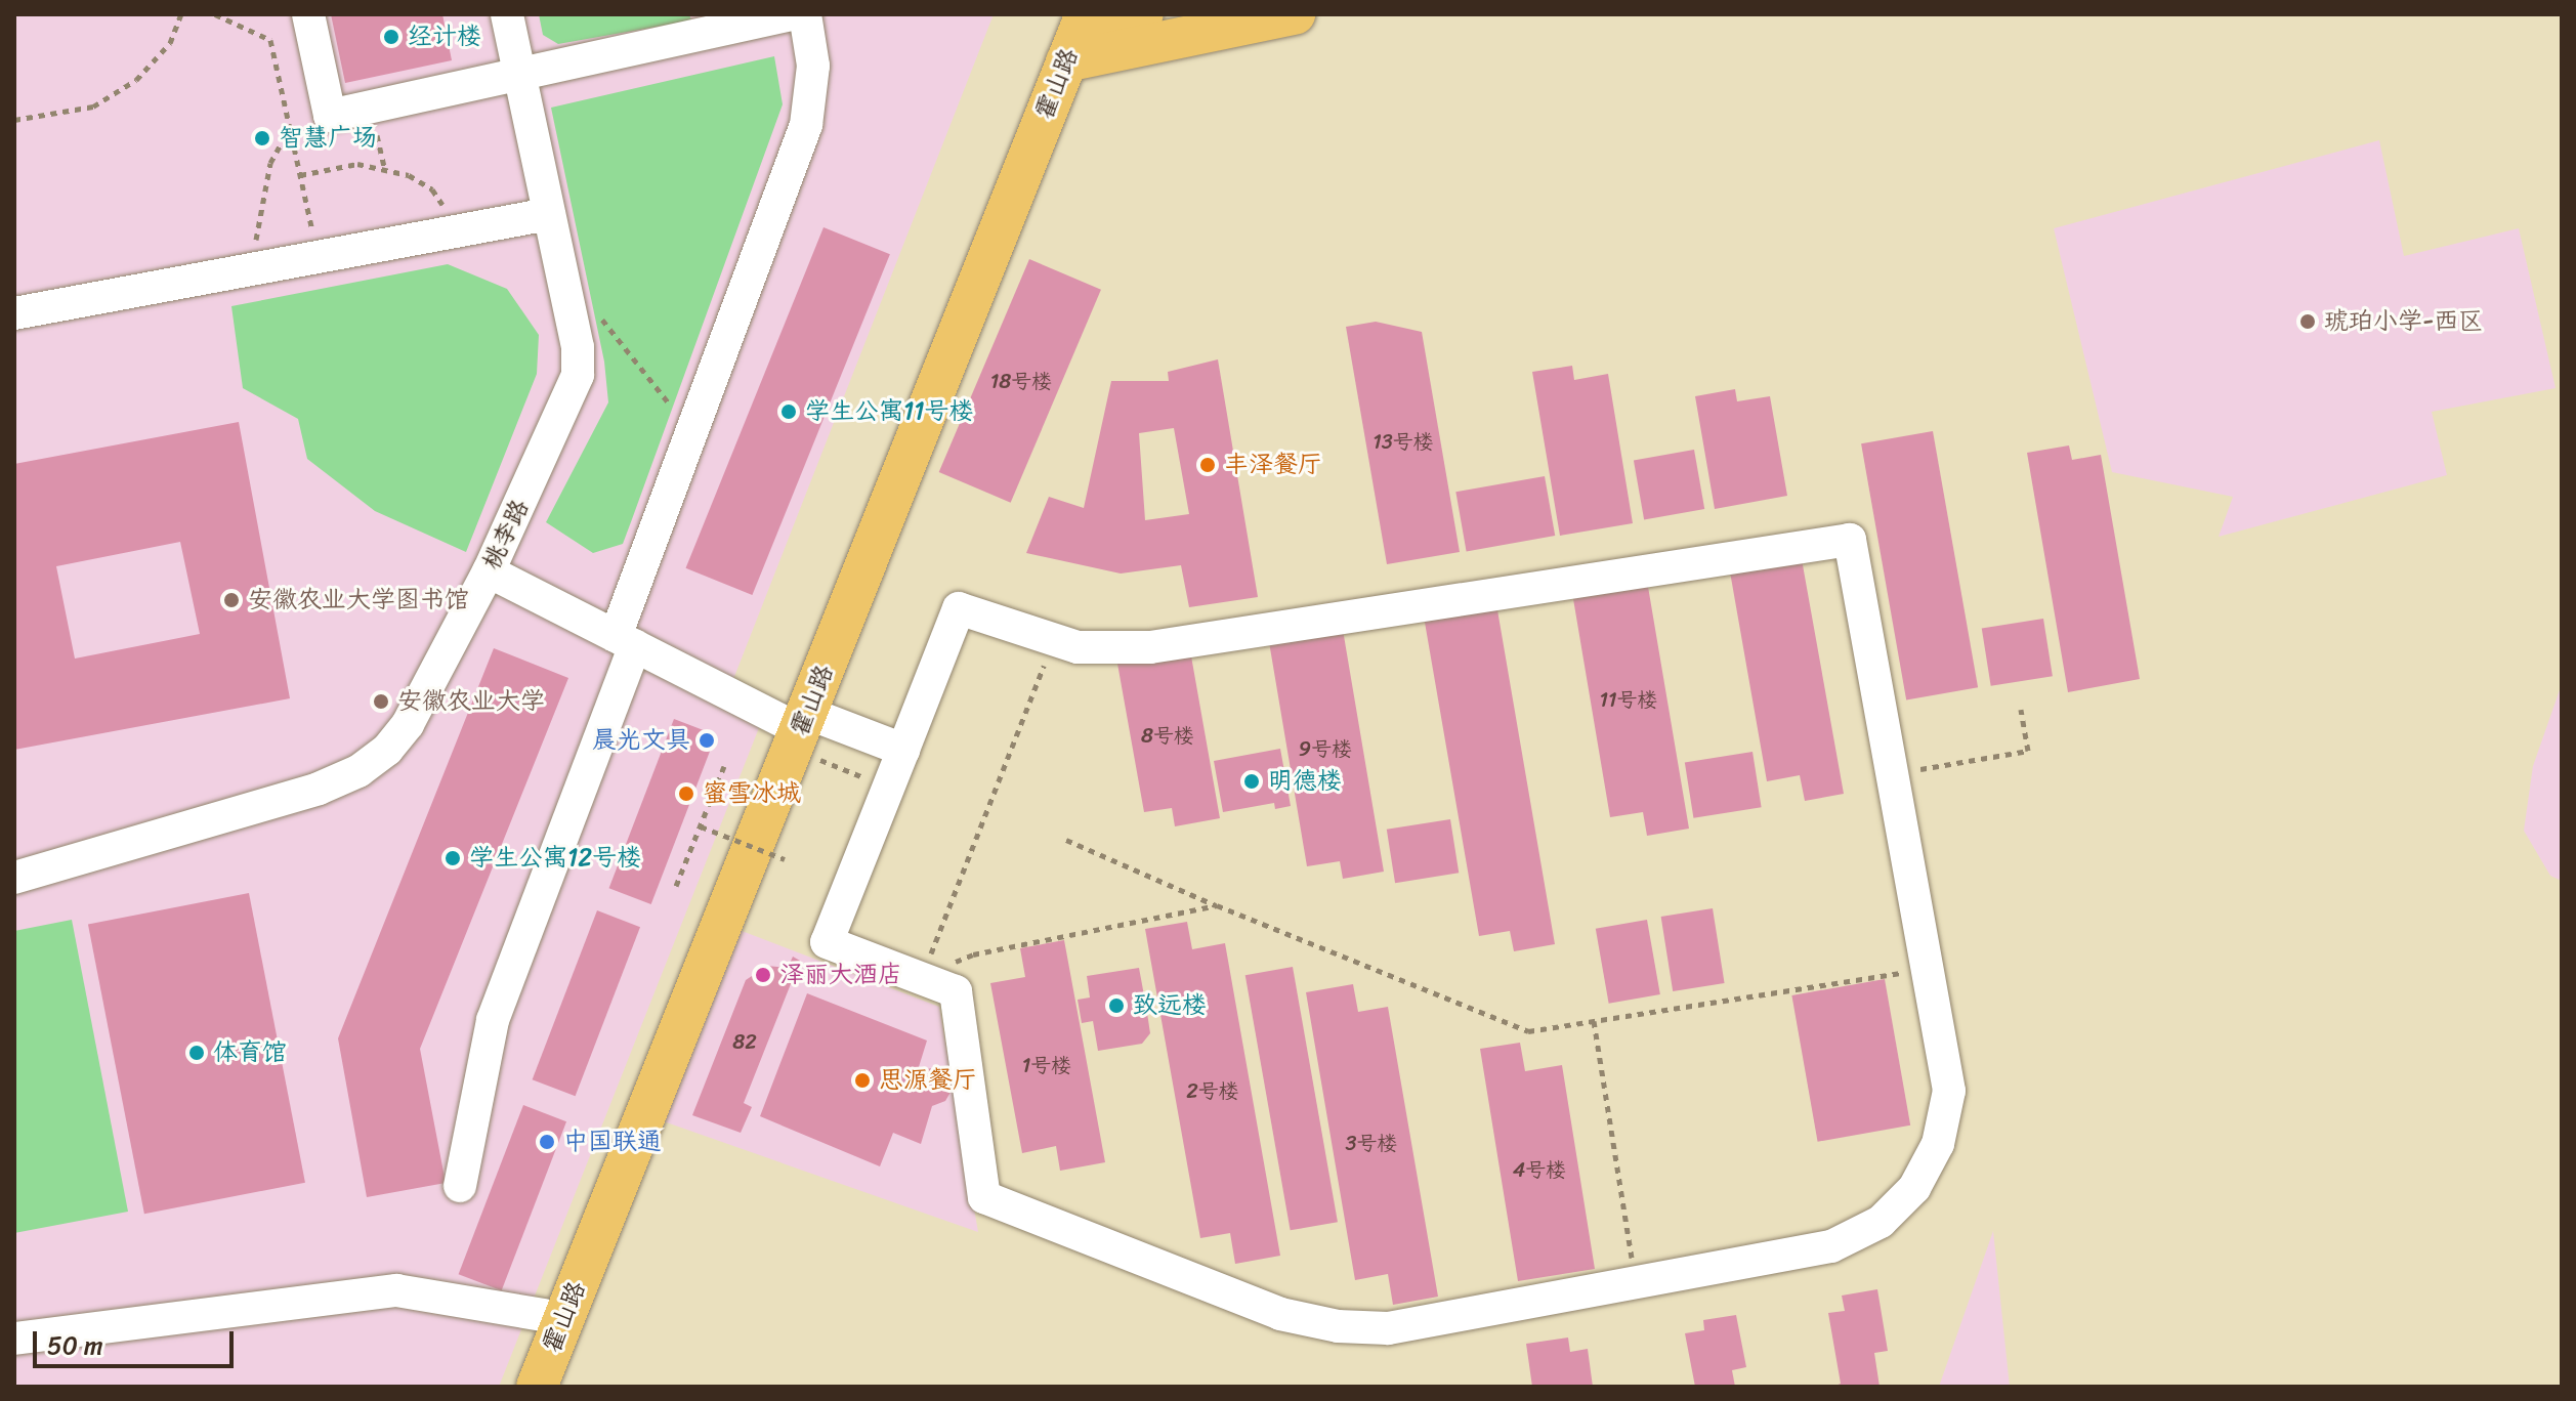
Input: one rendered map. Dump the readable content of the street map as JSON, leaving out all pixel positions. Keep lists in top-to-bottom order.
{
  "streets": {
    "main road": ["霍山路"],
    "street": ["桃李路"]
  },
  "places": [
    "经计楼",
    "智慧广场",
    "琥珀小学-西区",
    "学生公寓11号楼",
    "丰泽餐厅",
    "安徽农业大学图书馆",
    "安徽农业大学",
    "晨光文具",
    "明德楼",
    "蜜雪冰城",
    "学生公寓12号楼",
    "泽丽大酒店",
    "致远楼",
    "体育馆",
    "思源餐厅",
    "中国联通"
  ],
  "house_numbers": [
    "18号楼",
    "13号楼",
    "11号楼",
    "8号楼",
    "9号楼",
    "82",
    "1号楼",
    "2号楼",
    "3号楼",
    "4号楼"
  ],
  "scale_bar": "50 m"
}
